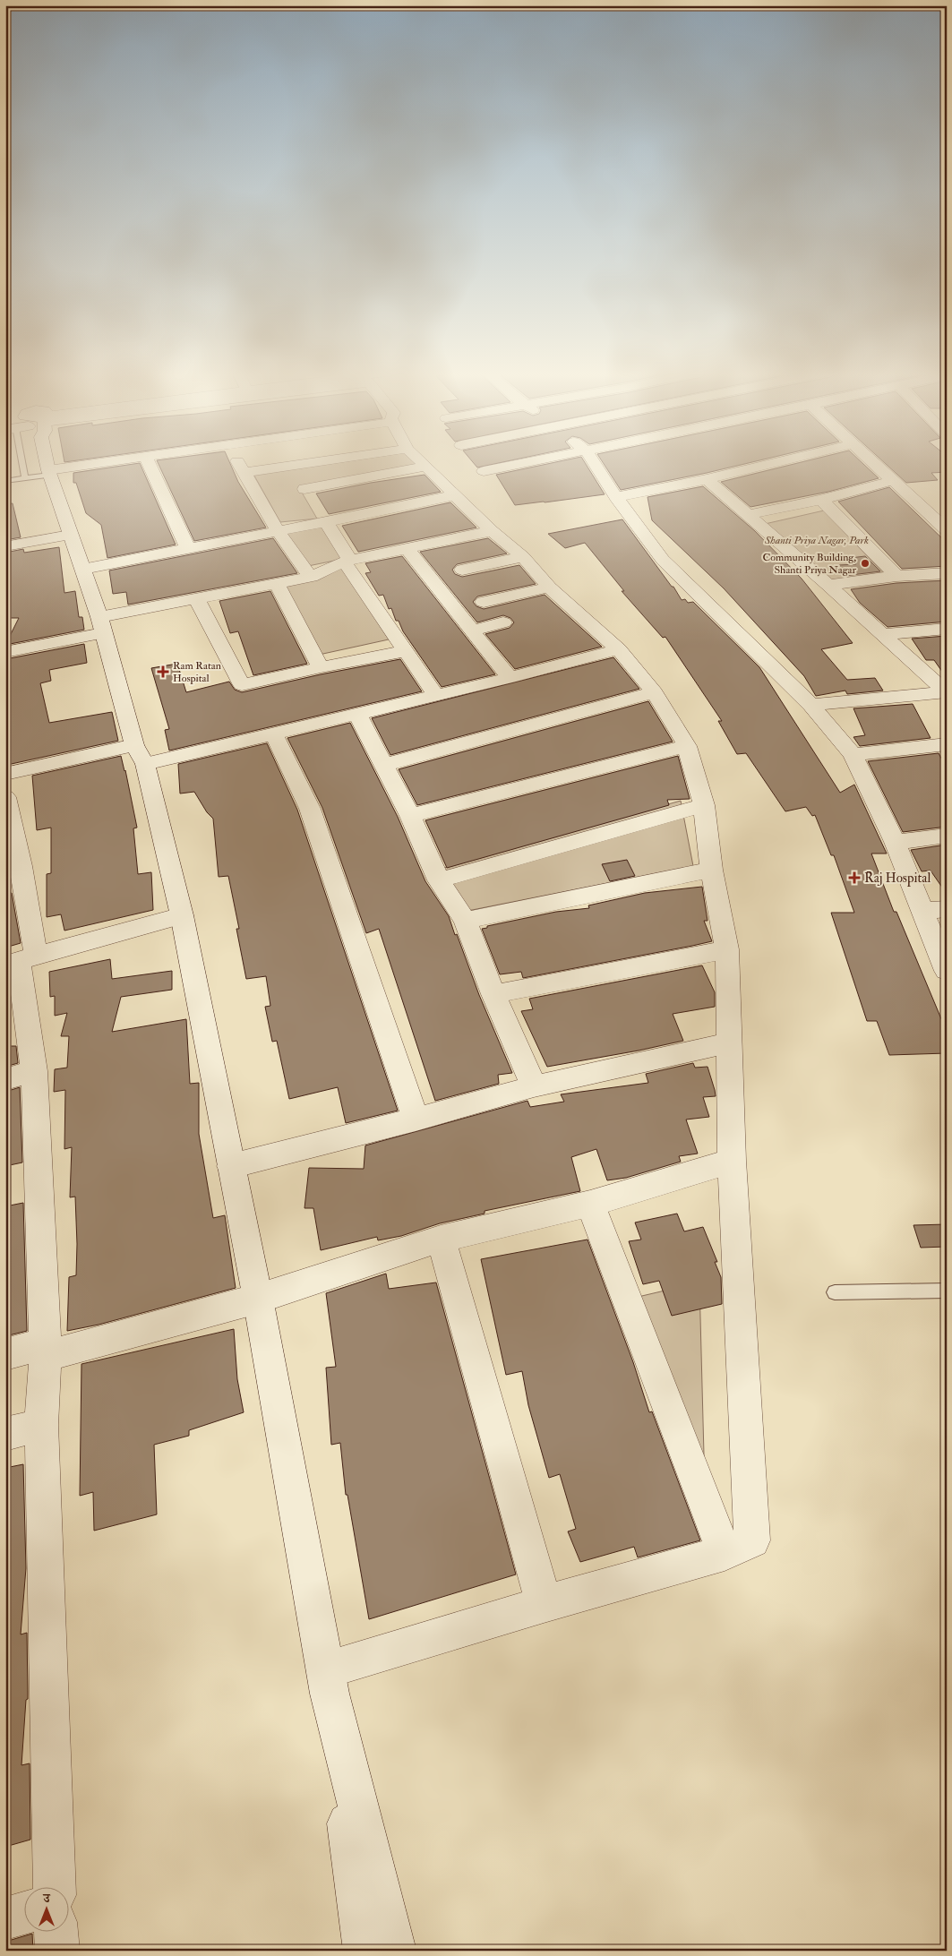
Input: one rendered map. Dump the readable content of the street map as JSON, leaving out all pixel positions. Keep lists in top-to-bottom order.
{
  "parks": ["Shanti Priya Nagar, Park"],
  "places": {
    "other": ["Community Building, Shanti Priya Nagar"],
    "health": ["Ram Ratan Hospital", "Raj Hospital"]
  },
  "north": "top"
}
